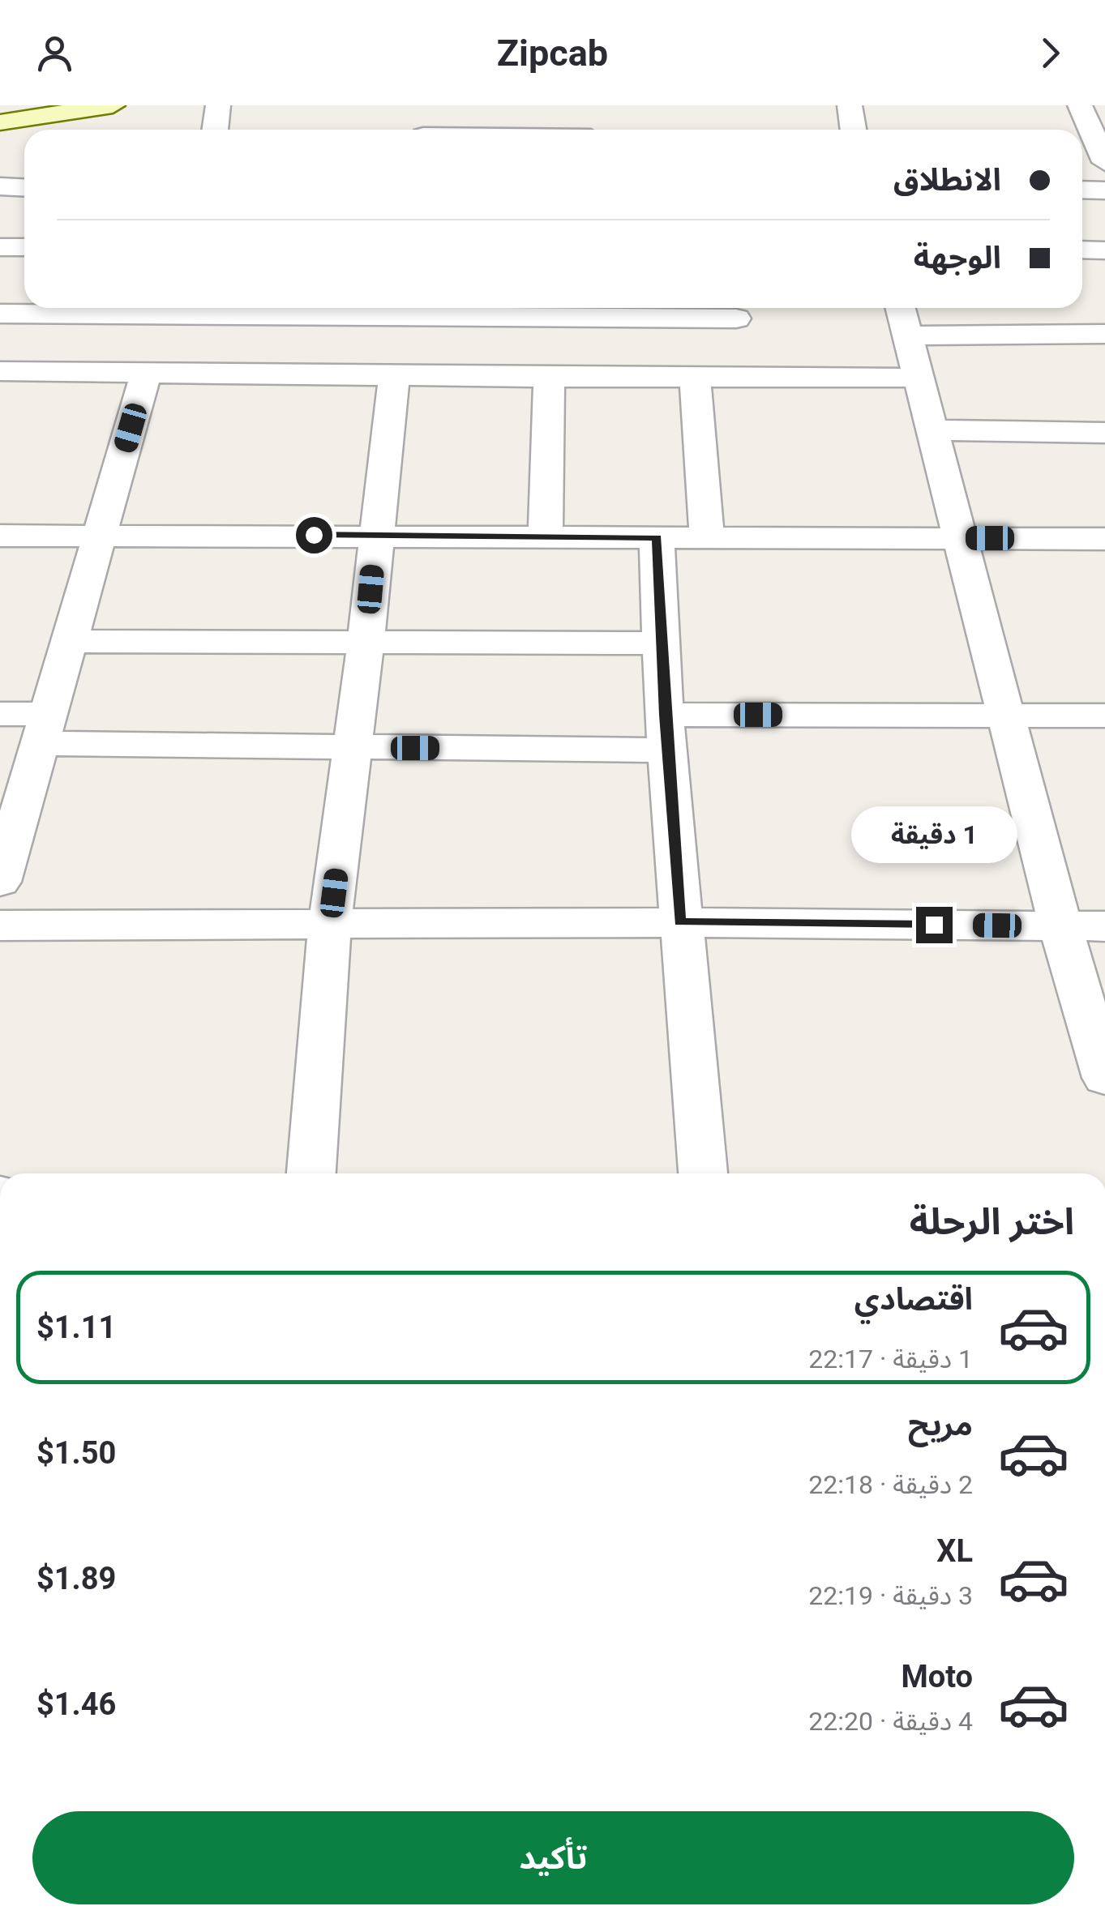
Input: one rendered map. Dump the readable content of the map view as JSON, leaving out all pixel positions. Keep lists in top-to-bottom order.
{
  "page": {
    "header": "Zipcab",
    "banner": ["الانطلاق", "الوجهة"],
    "bubble": "1 دقيقة",
    "heading": "اختر الرحلة",
    "list": [
      {
        "name": "اقتصادي",
        "note": "1 دقيقة · 22:17",
        "value": "$1.11"
      },
      {
        "name": "مريح",
        "note": "2 دقيقة · 22:18",
        "value": "$1.50"
      },
      {
        "name": "XL",
        "note": "3 دقيقة · 22:19",
        "value": "$1.89"
      },
      {
        "name": "Moto",
        "note": "4 دقيقة · 22:20",
        "value": "$1.46"
      }
    ],
    "buttons": "تأكيد"
  }
}
